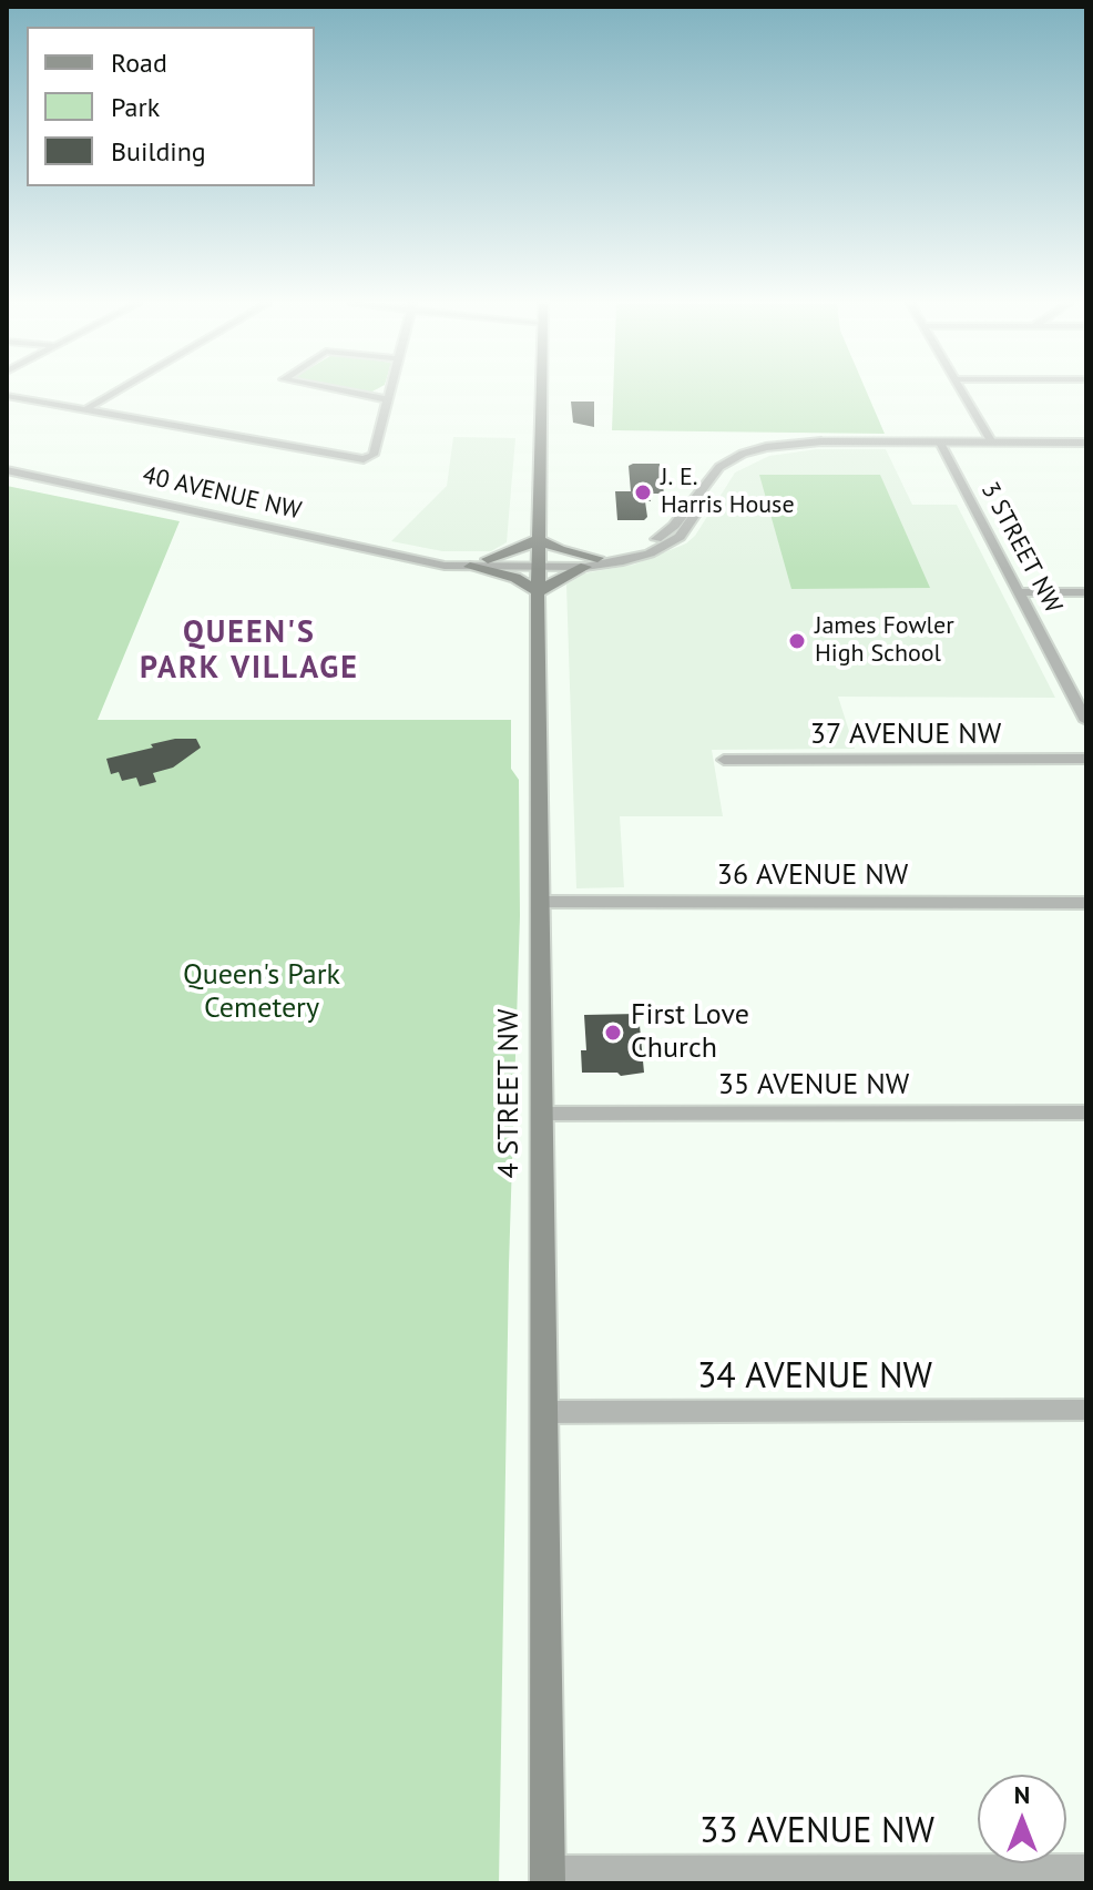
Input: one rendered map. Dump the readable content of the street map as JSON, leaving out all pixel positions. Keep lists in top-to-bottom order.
{
  "streets": {
    "main road": ["4 STREET NW"],
    "street": [
      "40 AVENUE NW",
      "3 STREET NW",
      "37 AVENUE NW",
      "36 AVENUE NW",
      "35 AVENUE NW",
      "34 AVENUE NW",
      "33 AVENUE NW"
    ]
  },
  "crossings": [
    ["40 AVENUE NW", "3 STREET NW"],
    ["40 AVENUE NW", "4 STREET NW"],
    ["36 AVENUE NW", "4 STREET NW"],
    ["35 AVENUE NW", "4 STREET NW"],
    ["4 STREET NW", "34 AVENUE NW"],
    ["4 STREET NW", "33 AVENUE NW"]
  ],
  "districts": ["QUEEN'S PARK VILLAGE"],
  "parks": ["Queen's Park Cemetery"],
  "places": ["J. E. Harris House", "James Fowler High School", "First Love Church"],
  "legend": ["Road", "Park", "Building"],
  "north": "top"
}
